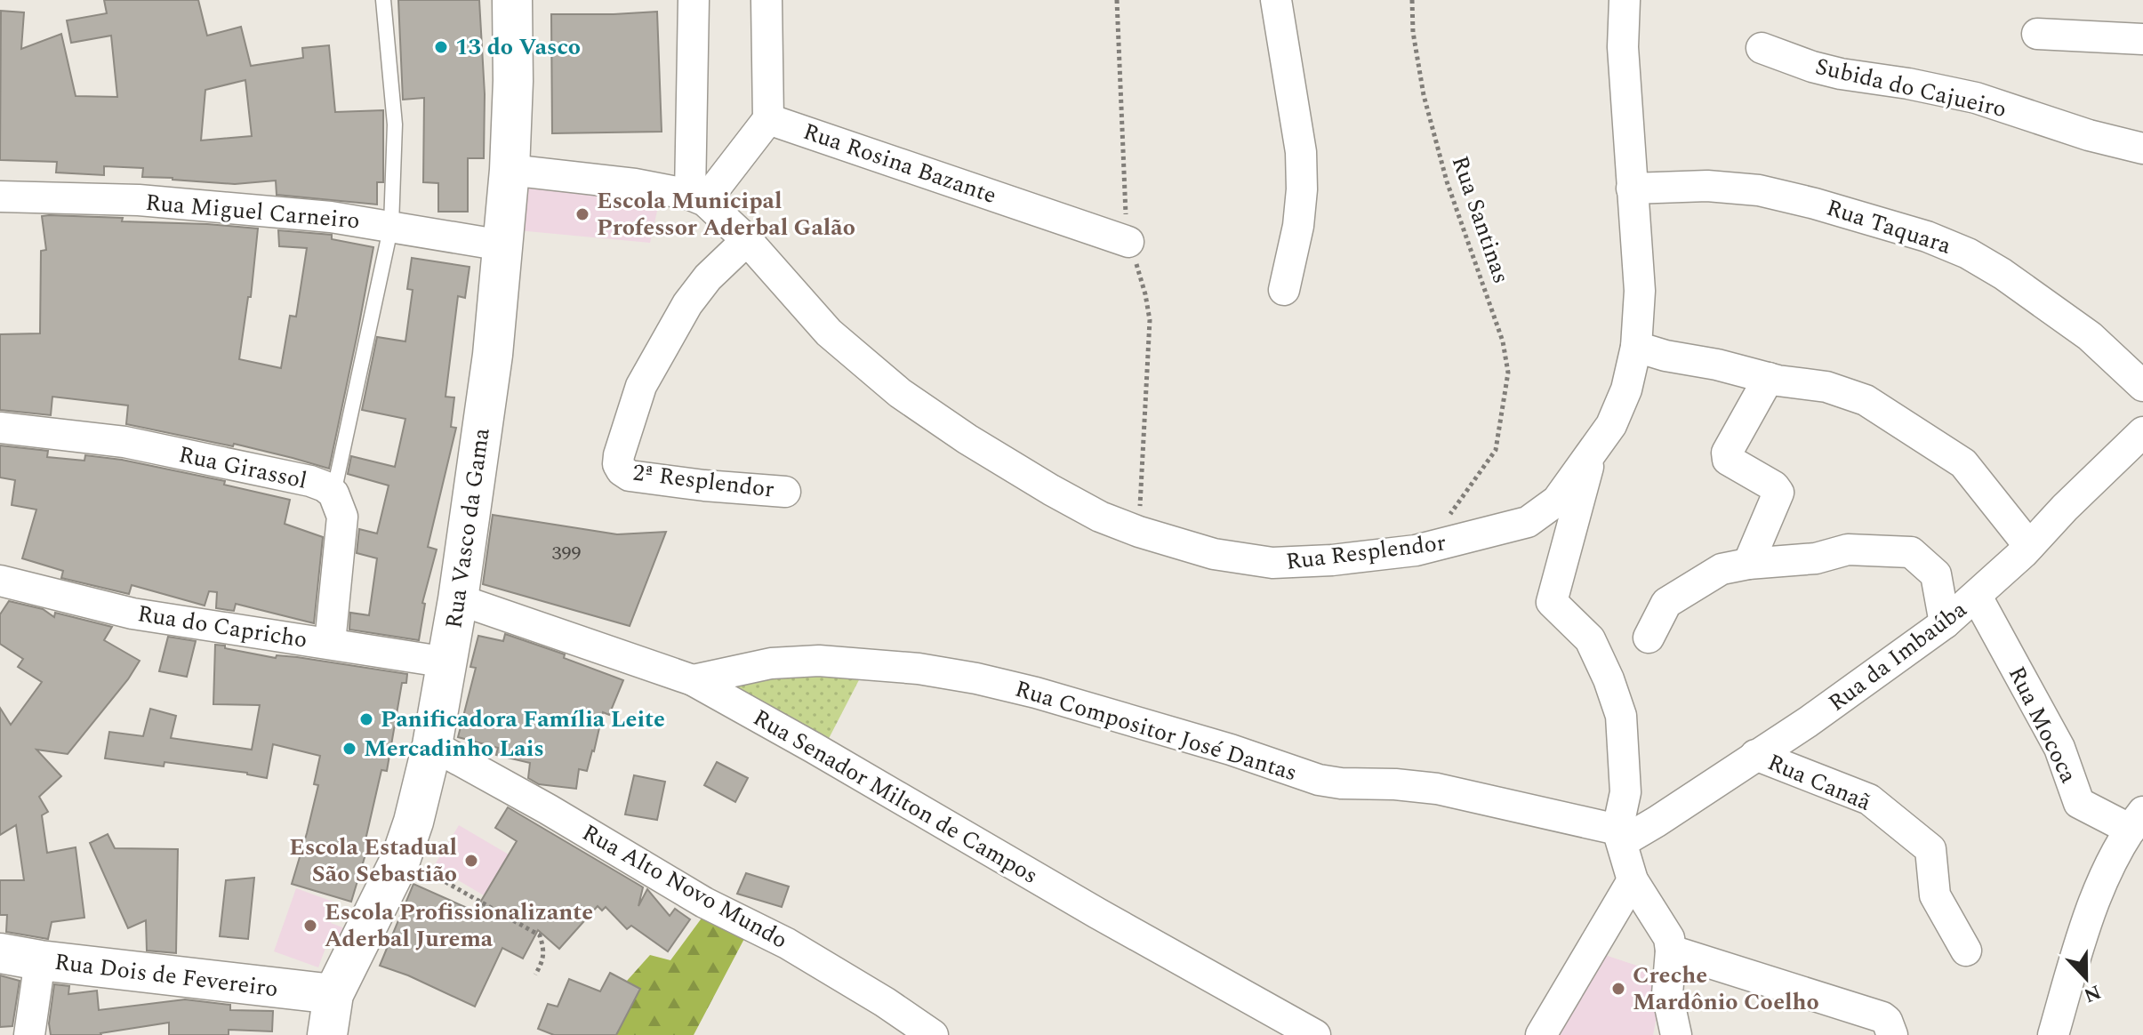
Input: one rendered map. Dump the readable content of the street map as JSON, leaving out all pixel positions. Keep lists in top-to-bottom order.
{
  "streets": {
    "main road": ["Rua Vasco da Gama", "Rua Dois de Fevereiro"],
    "street": [
      "Subida do Cajueiro",
      "Rua Rosina Bazante",
      "Rua Miguel Carneiro",
      "Rua Taquara",
      "Rua Girassol",
      "2ª Resplendor",
      "Rua Resplendor",
      "Rua do Capricho",
      "Rua da Imbaúba",
      "Rua Mococa",
      "Rua Compositor José Dantas",
      "Rua Canaã",
      "Rua Senador Milton de Campos",
      "Rua Alto Novo Mundo"
    ],
    "path": ["Rua Santinas"]
  },
  "crossings": [
    ["Rua Miguel Carneiro", "Rua Vasco da Gama"],
    ["Rua Santinas", "Rua Resplendor"],
    ["Rua Taquara", "Rua Resplendor"],
    ["Rua Girassol", "Rua do Capricho"],
    ["2ª Resplendor", "Rua Resplendor"],
    ["Rua Vasco da Gama", "Rua do Capricho"],
    ["Rua Vasco da Gama", "Rua Senador Milton de Campos"],
    ["Rua Vasco da Gama", "Rua Alto Novo Mundo"],
    ["Rua Vasco da Gama", "Rua Dois de Fevereiro"],
    ["Rua da Imbaúba", "Rua Mococa"],
    ["Rua da Imbaúba", "Rua Compositor José Dantas"],
    ["Rua da Imbaúba", "Rua Canaã"],
    ["Rua Compositor José Dantas", "Rua Senador Milton de Campos"]
  ],
  "places": [
    "13 do Vasco",
    "Escola Municipal Professor Aderbal Galão",
    "Panificadora Família Leite",
    "Mercadinho Lais",
    "Escola Estadual São Sebastião",
    "Escola Profissionalizante Aderbal Jurema",
    "Creche Mardônio Coelho"
  ],
  "house_numbers": ["399"],
  "north": "bottom"
}
